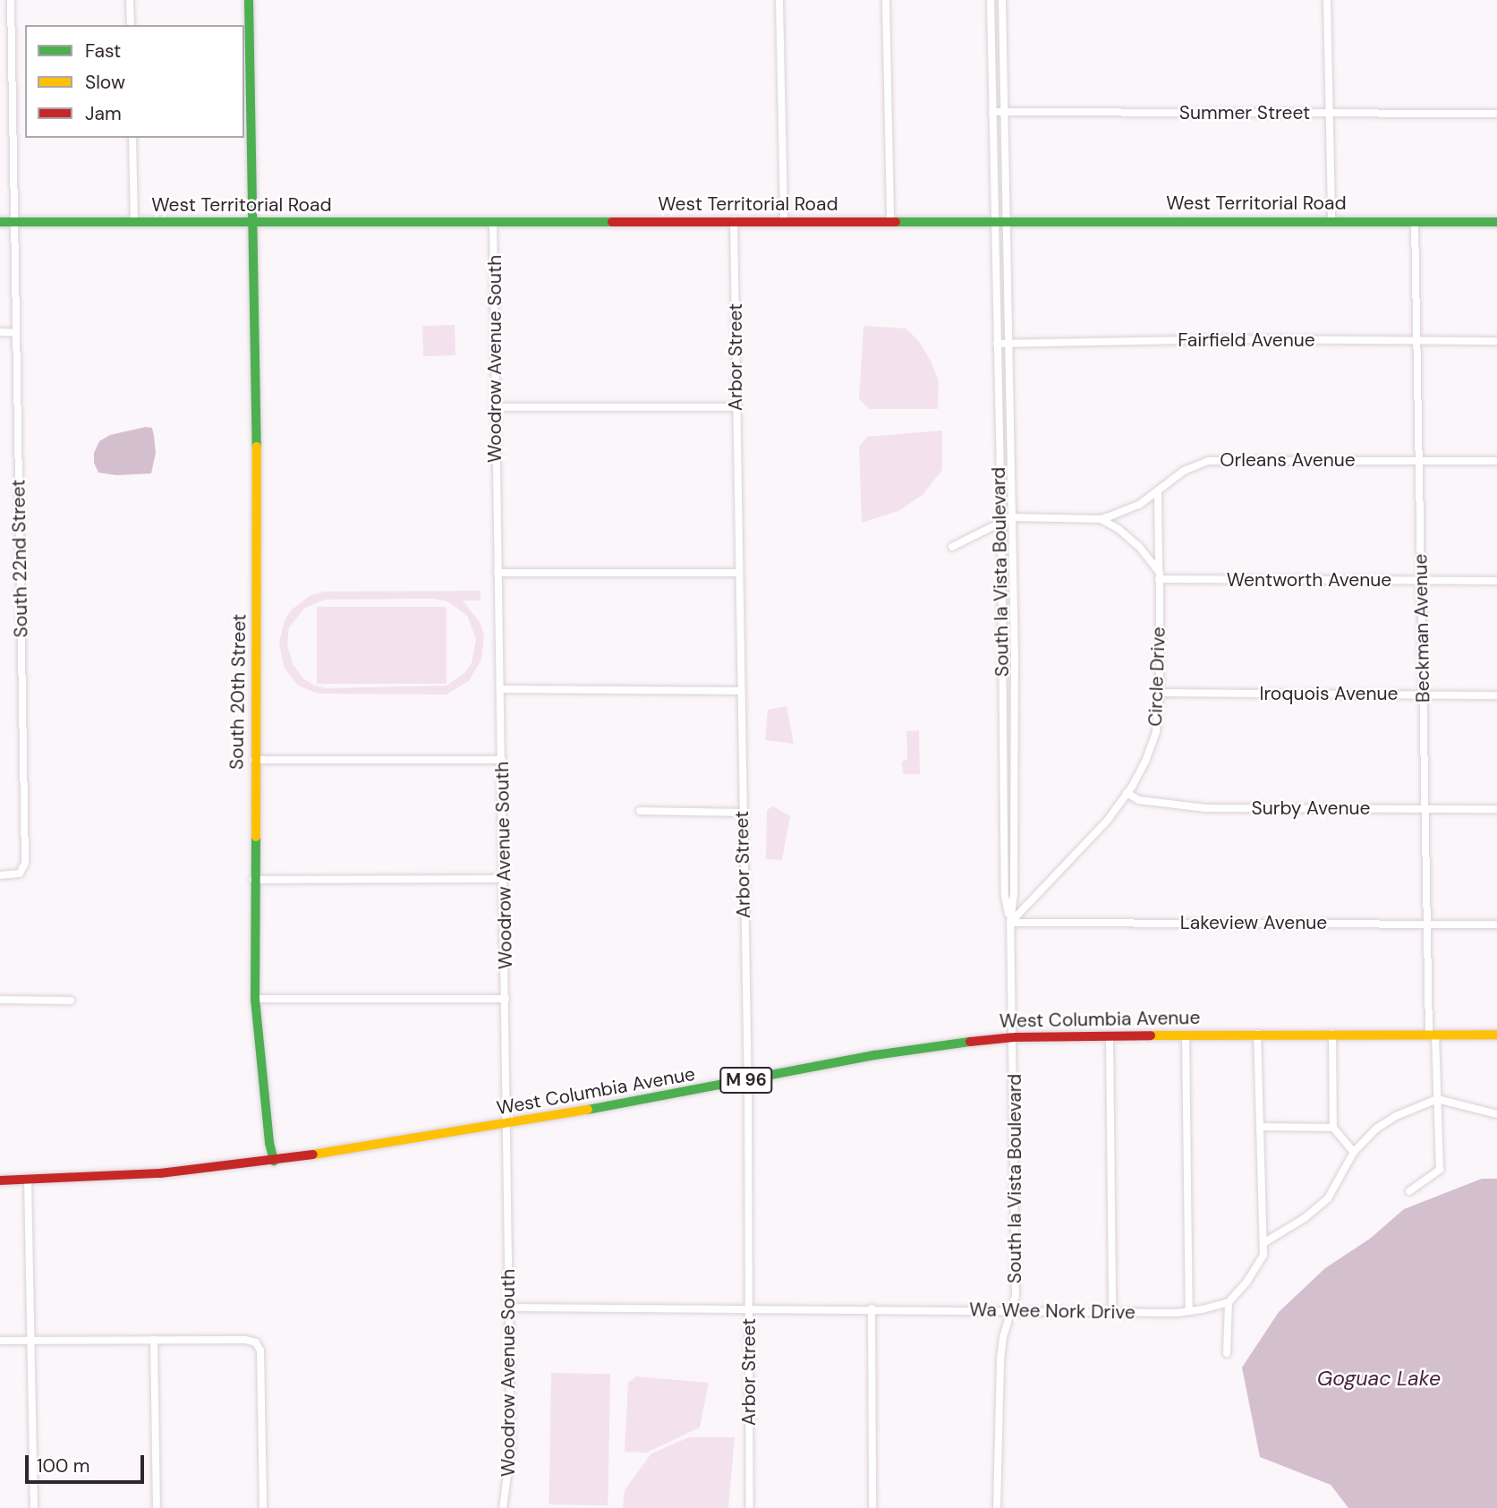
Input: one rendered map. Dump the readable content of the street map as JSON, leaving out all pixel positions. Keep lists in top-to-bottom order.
{
  "streets": {
    "main road": [
      "West Territorial Road",
      "South 20th Street",
      "West Columbia Avenue",
      "M 96"
    ],
    "street": [
      "Summer Street",
      "Fairfield Avenue",
      "Arbor Street",
      "Woodrow Avenue South",
      "Orleans Avenue",
      "South 22nd Street",
      "South la Vista Boulevard",
      "Wentworth Avenue",
      "Beckman Avenue",
      "Circle Drive",
      "Iroquois Avenue",
      "Surby Avenue",
      "Lakeview Avenue",
      "Wa Wee Nork Drive"
    ]
  },
  "crossings": [
    ["Summer Street", "South la Vista Boulevard"],
    ["West Territorial Road", "Arbor Street"],
    ["West Territorial Road", "Woodrow Avenue South"],
    ["West Territorial Road", "South 22nd Street"],
    ["West Territorial Road", "South la Vista Boulevard"],
    ["West Territorial Road", "Beckman Avenue"],
    ["West Territorial Road", "South 20th Street"],
    ["Fairfield Avenue", "South la Vista Boulevard"],
    ["Fairfield Avenue", "Beckman Avenue"],
    ["Arbor Street", "West Columbia Avenue"],
    ["Arbor Street", "Wa Wee Nork Drive"],
    ["Woodrow Avenue South", "West Columbia Avenue"],
    ["Woodrow Avenue South", "Wa Wee Nork Drive"],
    ["Orleans Avenue", "South la Vista Boulevard"],
    ["Orleans Avenue", "Beckman Avenue"],
    ["Orleans Avenue", "Circle Drive"],
    ["South la Vista Boulevard", "Circle Drive"],
    ["South la Vista Boulevard", "Lakeview Avenue"],
    ["South la Vista Boulevard", "West Columbia Avenue"],
    ["South la Vista Boulevard", "Wa Wee Nork Drive"],
    ["Wentworth Avenue", "Beckman Avenue"],
    ["Wentworth Avenue", "Circle Drive"],
    ["Beckman Avenue", "Iroquois Avenue"],
    ["Beckman Avenue", "Surby Avenue"],
    ["Beckman Avenue", "Lakeview Avenue"],
    ["Beckman Avenue", "West Columbia Avenue"],
    ["Circle Drive", "Iroquois Avenue"],
    ["Circle Drive", "Surby Avenue"],
    ["Circle Drive", "Lakeview Avenue"],
    ["South 20th Street", "West Columbia Avenue"]
  ],
  "water": ["Goguac Lake"],
  "legend": ["Fast", "Slow", "Jam"],
  "scale_bar": "100 m"
}
